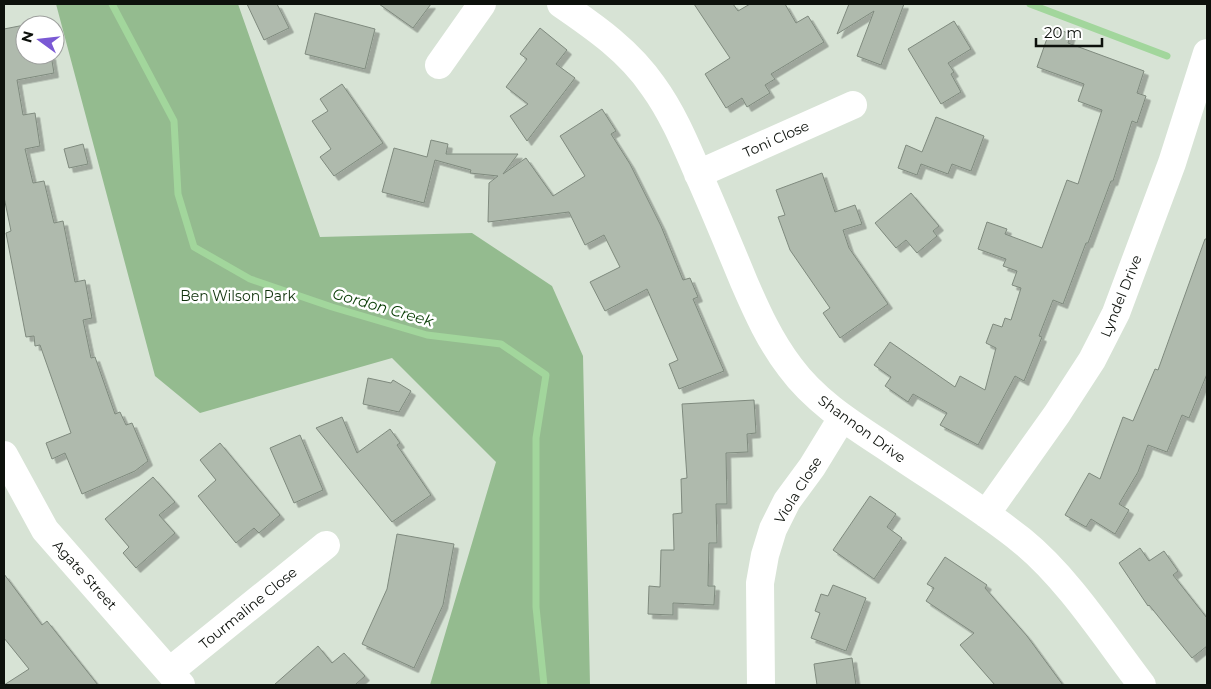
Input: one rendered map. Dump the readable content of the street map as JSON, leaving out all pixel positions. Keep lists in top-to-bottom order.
{
  "streets": {
    "street": [
      "Toni Close",
      "Lyndel Drive",
      "Shannon Drive",
      "Viola Close",
      "Agate Street",
      "Tourmaline Close"
    ]
  },
  "crossings": [
    ["Toni Close", "Shannon Drive"],
    ["Lyndel Drive", "Shannon Drive"],
    ["Shannon Drive", "Viola Close"],
    ["Agate Street", "Tourmaline Close"]
  ],
  "water": ["Gordon Creek"],
  "parks": ["Ben Wilson Park"],
  "scale_bar": "20 m",
  "north": "left"
}
